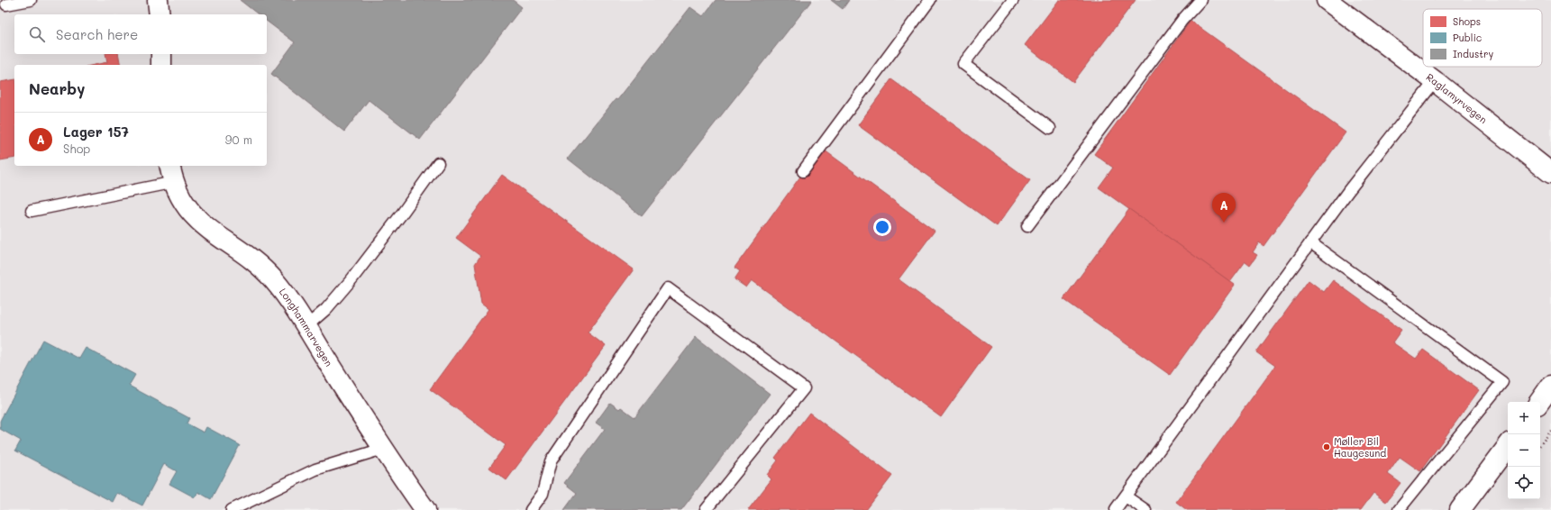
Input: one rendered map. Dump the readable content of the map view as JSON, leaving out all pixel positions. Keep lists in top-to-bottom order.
{
  "streets": {
    "street": ["Raglamyrvegen", "Longhammarvegen"]
  },
  "places": ["Møller Bil Haugesund"],
  "legend": ["Shops", "Public", "Industry"],
  "page": {
    "search": "Search here",
    "heading": "Nearby",
    "list": [
      {
        "mark": "A",
        "name": "Lager 157",
        "note": "Shop",
        "value": "90 m"
      }
    ],
    "pins": "A",
    "map_buttons": ["+", "−"]
  }
}
